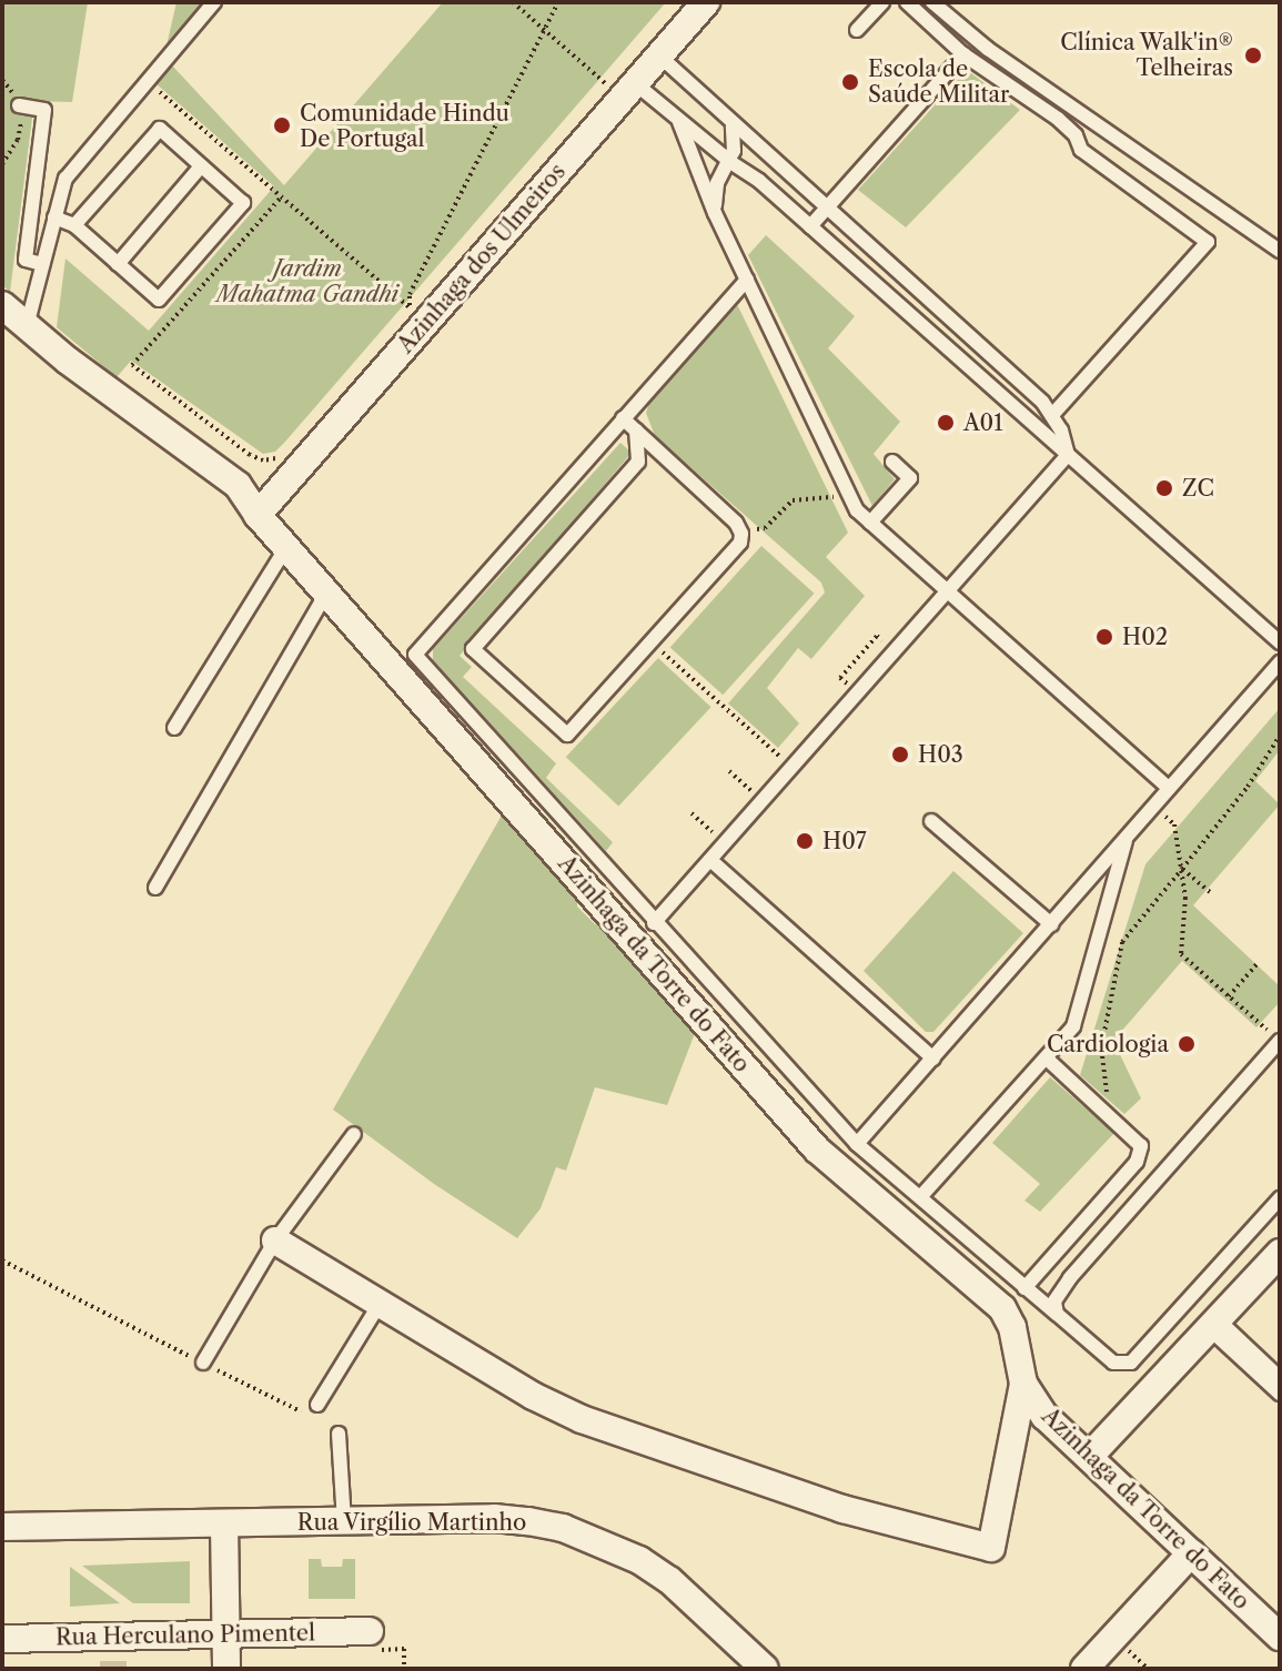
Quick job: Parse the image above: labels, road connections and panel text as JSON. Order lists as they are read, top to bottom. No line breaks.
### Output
{"streets":{"street":["Azinhaga dos Ulmeiros","Azinhaga da Torre do Fato","Rua Virgílio Martinho","Rua Herculano Pimentel"]},"crossings":[["Azinhaga dos Ulmeiros","Azinhaga da Torre do Fato"]],"parks":["Jardim Mahatma Gandhi"],"places":["Clínica Walk'in® Telheiras","Escola de Saúde Militar","Comunidade Hindu De Portugal","A01","ZC","H02","H03","H07","Cardiologia"]}
